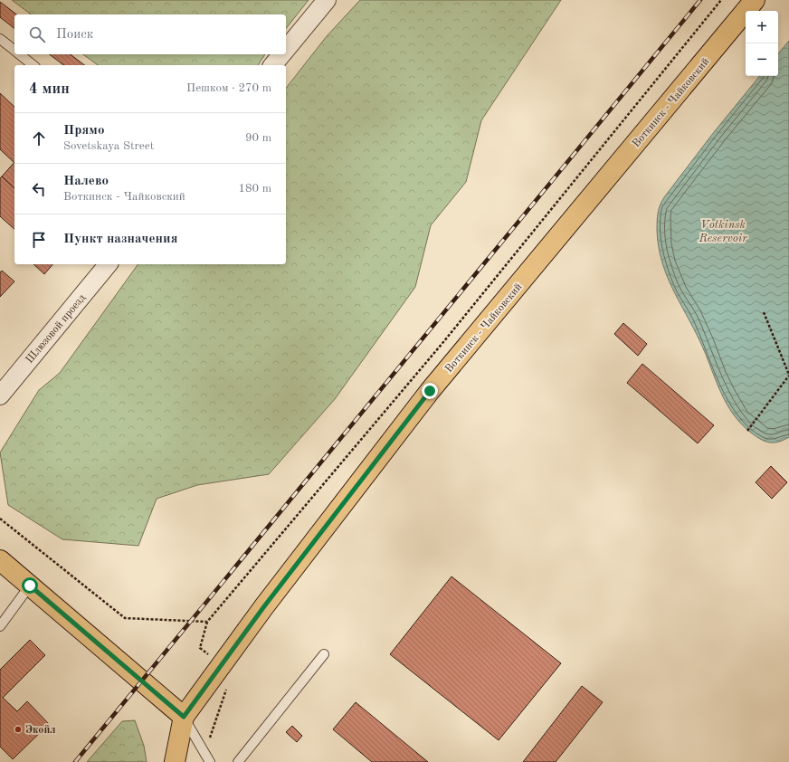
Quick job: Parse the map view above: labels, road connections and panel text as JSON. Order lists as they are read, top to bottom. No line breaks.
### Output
{"streets":{"main road":["Воткинск - Чайковский"],"street":["Шлюзовой проезд"]},"water":["Votkinsk Reservoir"],"places":["Экойл"],"page":{"map_buttons":["+","−"],"search":"Поиск","heading":["4 мин","Пешком · 270 m"],"list":[["Прямо","Sovetskaya Street","90 m"],["Налево","Воткинск - Чайковский","180 m"],"Пункт назначения"]}}
